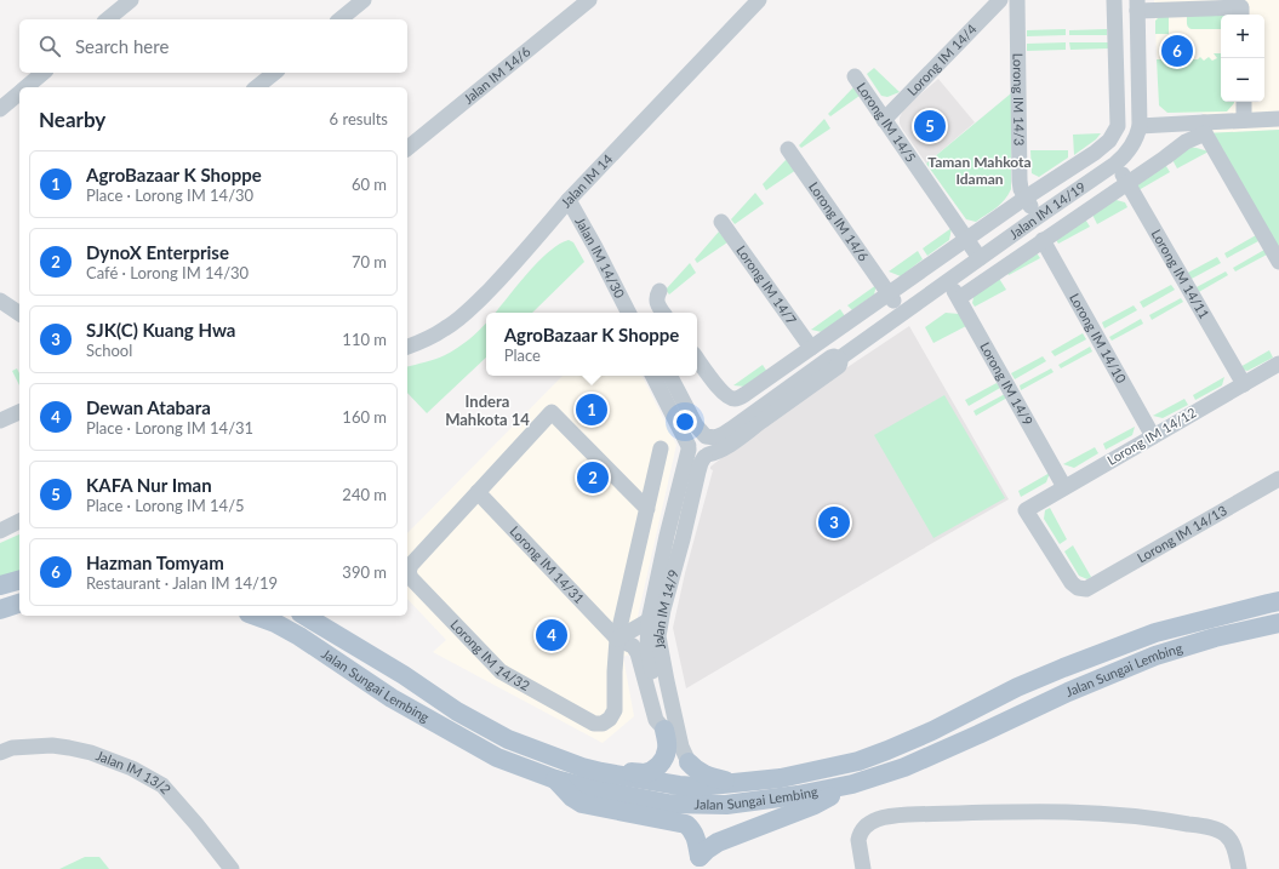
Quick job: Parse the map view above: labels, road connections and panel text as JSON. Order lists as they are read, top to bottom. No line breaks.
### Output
{"streets":{"main road":["Jalan Sungai Lembing"],"street":["Lorong IM 14/4","Jalan IM 14/6","Lorong IM 14/3","Lorong IM 14/5","Jalan IM 14","Jalan IM 14/19","Lorong IM 14/6","Jalan IM 14/30","Lorong IM 14/11","Lorong IM 14/7","Lorong IM 14/10","Lorong IM 14/9","Lorong IM 14/12","Lorong IM 14/13","Lorong IM 14/31","Jalan IM 14/9","Lorong IM 14/32","Jalan IM 13/2"]},"crossings":[["Lorong IM 14/4","Lorong IM 14/5"],["Lorong IM 14/3","Jalan IM 14/19"],["Lorong IM 14/5","Jalan IM 14/19"],["Jalan IM 14","Jalan IM 14/30"],["Jalan IM 14/19","Lorong IM 14/6"],["Jalan IM 14/19","Lorong IM 14/11"],["Jalan IM 14/19","Lorong IM 14/9"],["Lorong IM 14/11","Lorong IM 14/12"],["Lorong IM 14/10","Lorong IM 14/12"],["Lorong IM 14/9","Lorong IM 14/12"],["Lorong IM 14/12","Lorong IM 14/13"],["Lorong IM 14/31","Jalan IM 14/9"],["Lorong IM 14/31","Lorong IM 14/32"]],"districts":["Taman Mahkota Idaman","Indera Mahkota 14"],"page":{"map_buttons":["+","−"],"search":"Search here","pins":["6","5","1","2","3","4"],"heading":["Nearby","6 results"],"list":[{"mark":"1","name":"AgroBazaar K Shoppe","note":"Place · Lorong IM 14/30","value":"60 m"},{"mark":"2","name":"DynoX Enterprise","note":"Café · Lorong IM 14/30","value":"70 m"},{"mark":"3","name":"SJK(C) Kuang Hwa","note":"School","value":"110 m"},{"mark":"4","name":"Dewan Atabara","note":"Place · Lorong IM 14/31","value":"160 m"},{"mark":"5","name":"KAFA Nur Iman","note":"Place · Lorong IM 14/5","value":"240 m"},{"mark":"6","name":"Hazman Tomyam","note":"Restaurant · Jalan IM 14/19","value":"390 m"}],"popup":["AgroBazaar K Shoppe","Place"]}}
